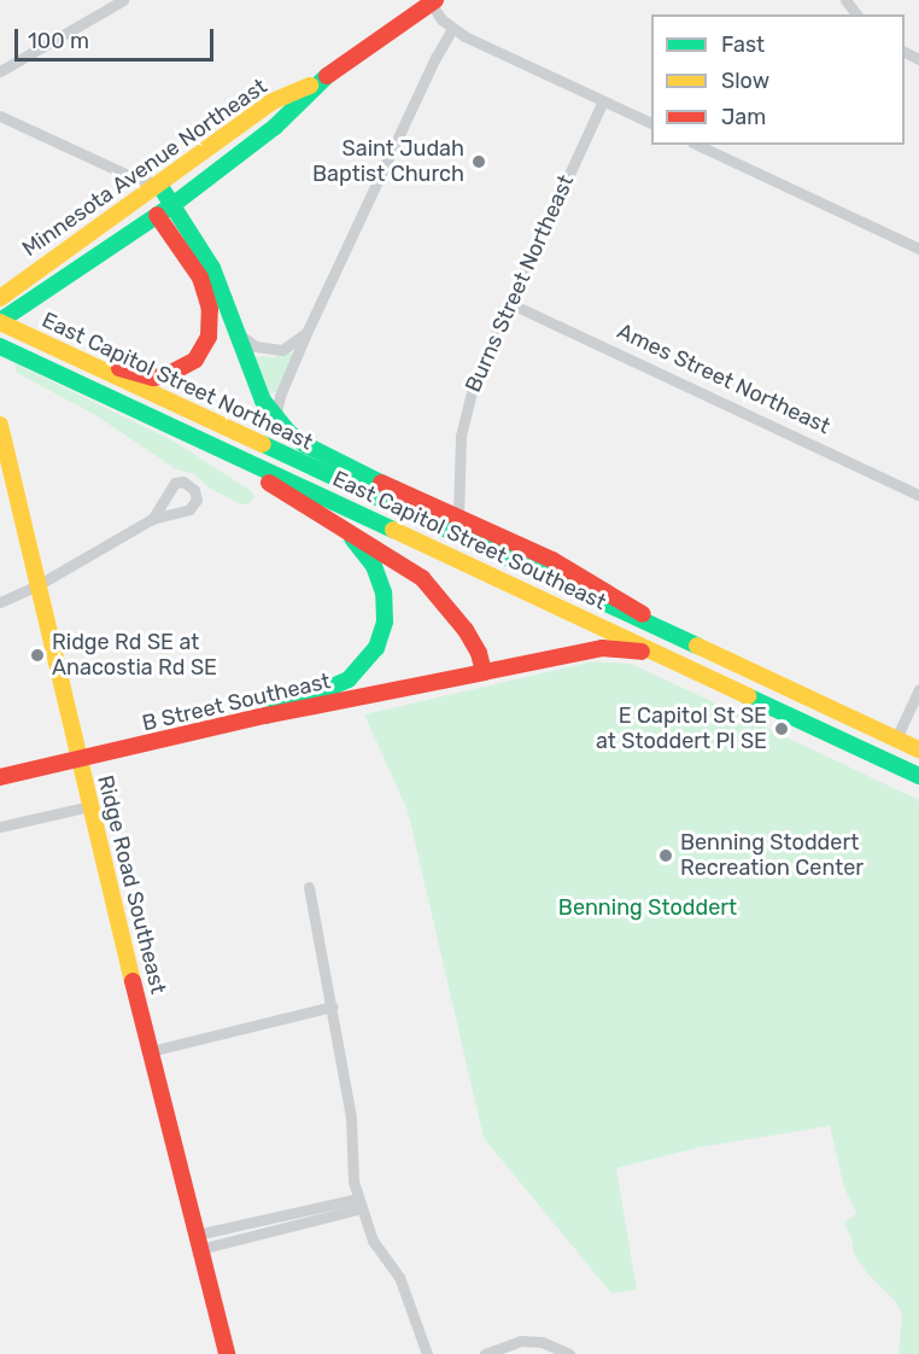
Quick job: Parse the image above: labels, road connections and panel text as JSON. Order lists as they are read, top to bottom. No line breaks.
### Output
{"streets":{"main road":["Minnesota Avenue Northeast","East Capitol Street Northeast","East Capitol Street Southeast","B Street Southeast","Ridge Road Southeast"],"street":["Burns Street Northeast","Ames Street Northeast"]},"crossings":[["Minnesota Avenue Northeast","East Capitol Street Northeast"],["Burns Street Northeast","Ames Street Northeast"],["Burns Street Northeast","East Capitol Street Northeast"],["East Capitol Street Southeast","B Street Southeast"],["B Street Southeast","Ridge Road Southeast"]],"parks":["Benning Stoddert"],"places":["Saint Judah Baptist Church","Ridge Rd SE at Anacostia Rd SE","E Capitol St SE at Stoddert Pl SE","Benning Stoddert Recreation Center"],"legend":["Fast","Slow","Jam"],"scale_bar":"100 m"}
